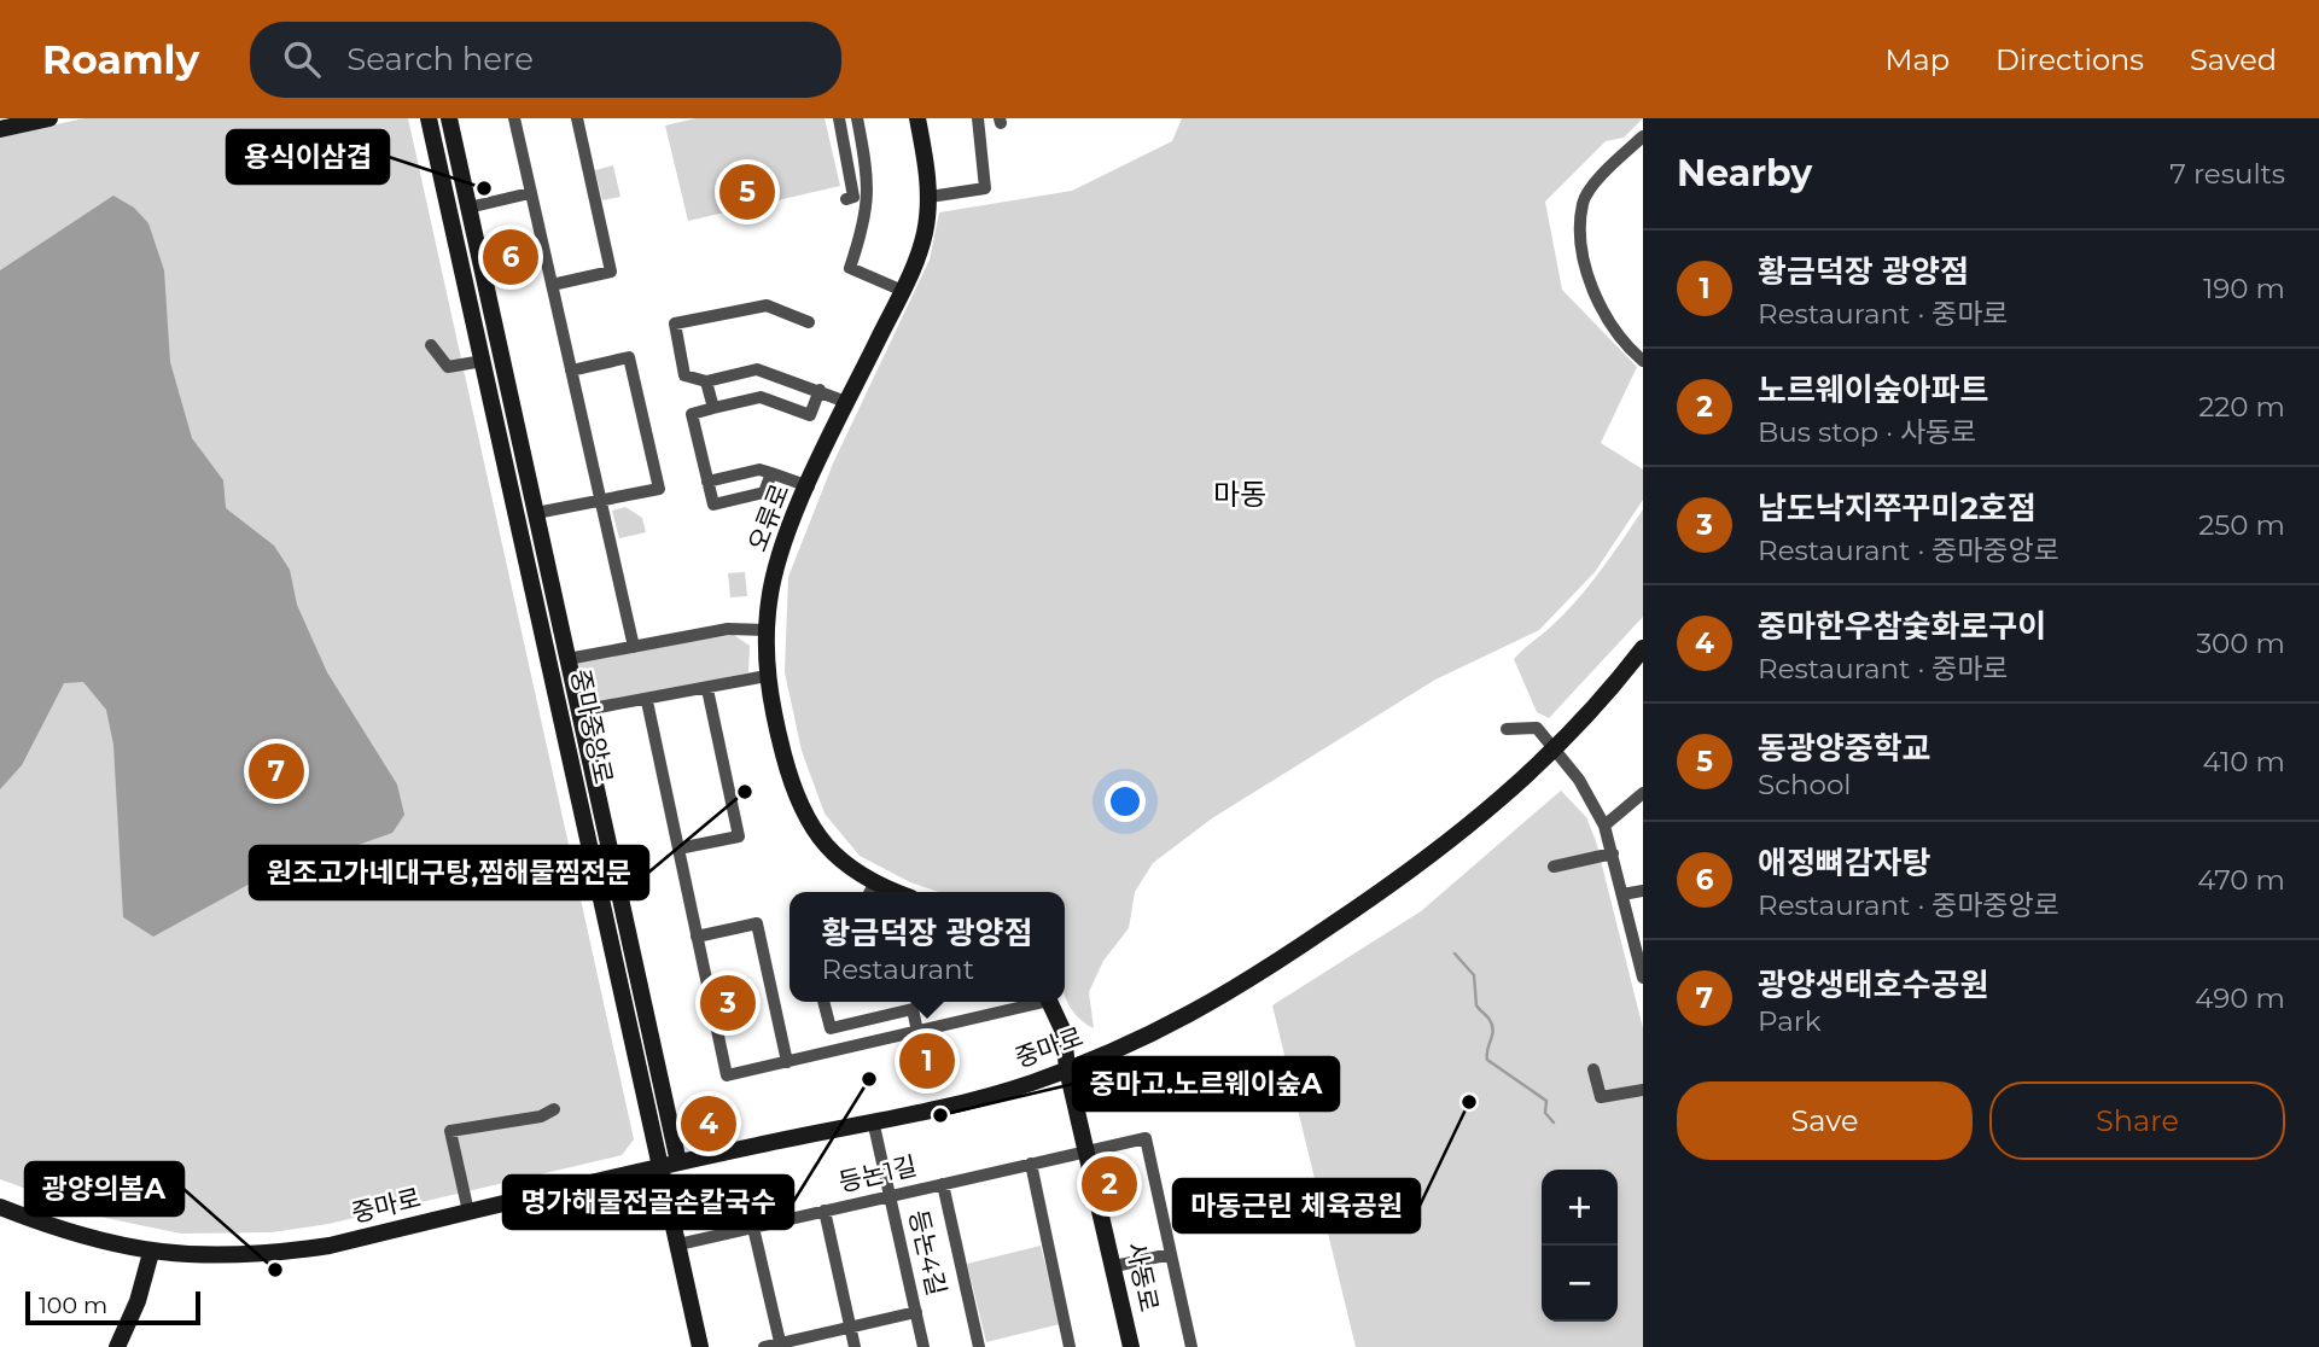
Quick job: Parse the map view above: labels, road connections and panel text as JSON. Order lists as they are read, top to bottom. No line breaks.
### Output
{"streets":{"main road":["오류로","중마중앙로","중마로","사동로"],"street":["등논1길","등논4길"]},"crossings":[["중마중앙로","중마로"],["중마중앙로","등논1길"],["중마로","등논4길"],["중마로","사동로"],["등논1길","등논4길"],["등논1길","사동로"]],"districts":["마동"],"places":["용식이삼겹","원조고가네대구탕,찜해물찜전문","명가해물전골손칼국수","마동근린 체육공원","중마고.노르웨이숲A","광양의봄A"],"scale_bar":"100 m","page":{"header":"Roamly","search":"Search here","nav":["Map","Directions","Saved"],"heading":["Nearby","7 results"],"pins":["5","6","7","3","1","4","2"],"list":[{"mark":"1","name":"황금덕장 광양점","note":"Restaurant · 중마로","value":"190 m"},{"mark":"2","name":"노르웨이숲아파트","note":"Bus stop · 사동로","value":"220 m"},{"mark":"3","name":"남도낙지쭈꾸미2호점","note":"Restaurant · 중마중앙로","value":"250 m"},{"mark":"4","name":"중마한우참숯화로구이","note":"Restaurant · 중마로","value":"300 m"},{"mark":"5","name":"동광양중학교","note":"School","value":"410 m"},{"mark":"6","name":"애정뼈감자탕","note":"Restaurant · 중마중앙로","value":"470 m"},{"mark":"7","name":"광양생태호수공원","note":"Park","value":"490 m"}],"popup":["황금덕장 광양점","Restaurant"],"buttons":["Save","Share"],"map_buttons":["+","−"],"scale":"100 m"}}
